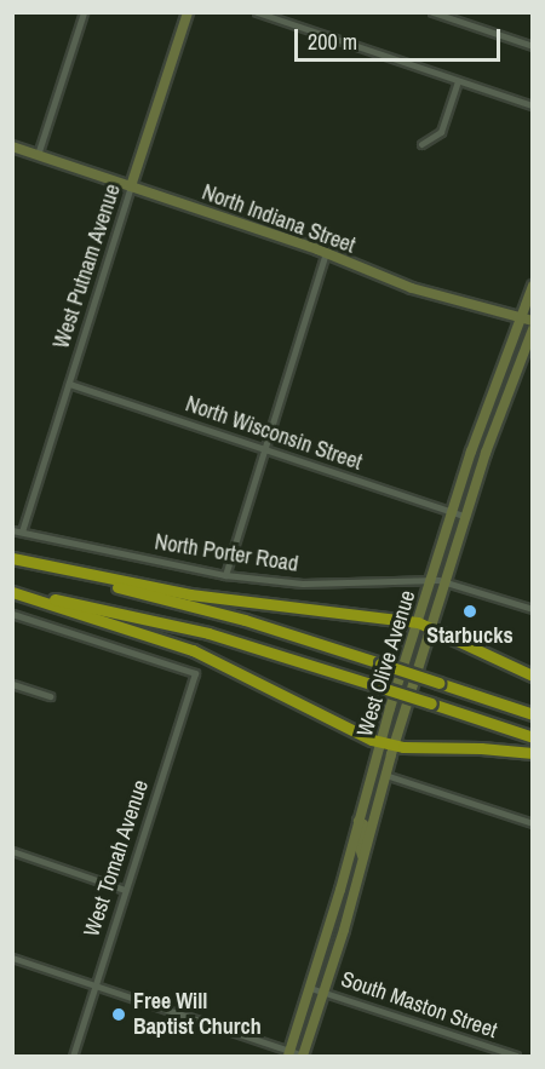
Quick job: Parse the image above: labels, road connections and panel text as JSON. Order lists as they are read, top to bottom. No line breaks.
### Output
{"streets":{"main road":["North Indiana Street","West Putnam Avenue","West Olive Avenue"],"street":["North Wisconsin Street","North Porter Road","West Tomah Avenue","South Maston Street"]},"crossings":[["North Indiana Street","West Putnam Avenue"],["North Indiana Street","West Olive Avenue"],["West Putnam Avenue","North Wisconsin Street"],["West Putnam Avenue","North Porter Road"],["North Wisconsin Street","West Olive Avenue"],["North Porter Road","West Olive Avenue"],["West Olive Avenue","South Maston Street"]],"places":["Starbucks","Free Will Baptist Church"],"scale_bar":"200 m"}
